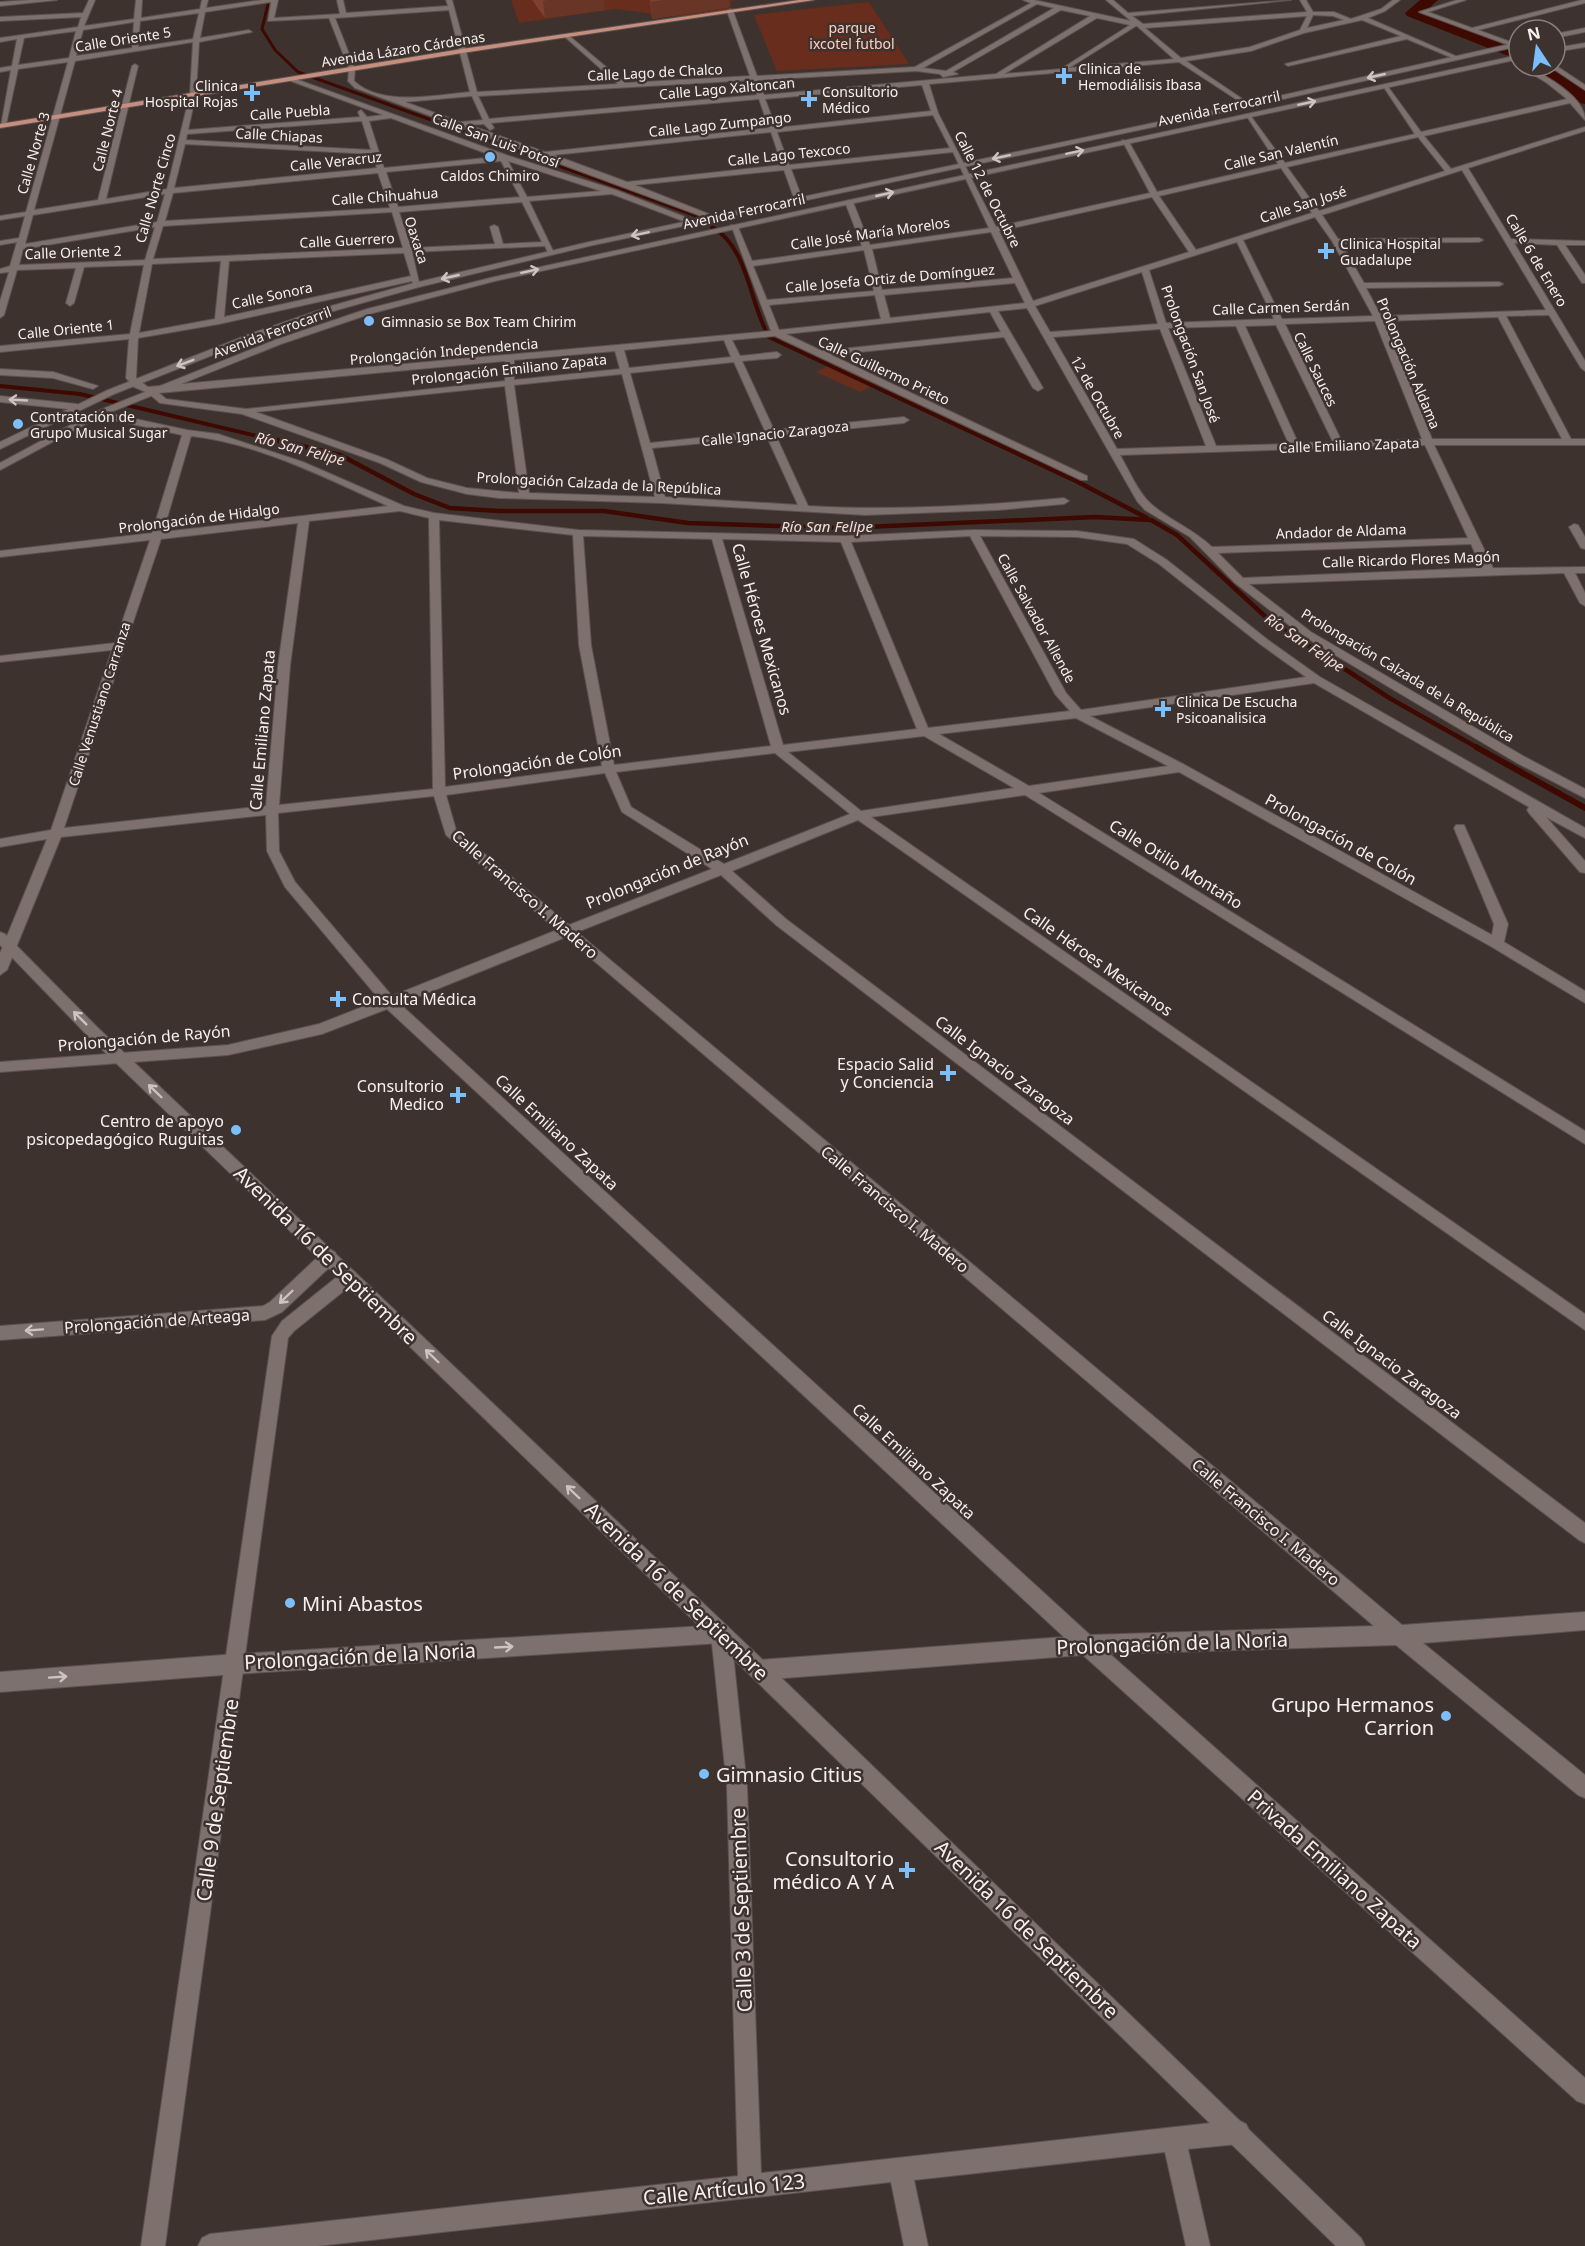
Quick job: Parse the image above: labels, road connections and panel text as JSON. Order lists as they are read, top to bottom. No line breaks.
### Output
{"streets":{"main road":["Avenida Lázaro Cárdenas"],"street":["Calle Oriente 5","Calle Lago de Chalco","Calle Lago Xaltoncan","Avenida Ferrocarril","Calle Puebla","Calle Lago Zumpango","Calle Norte 4","Calle Chiapas","Calle San Luis Potosí","Calle San Valentín","Calle Norte 3","Calle Lago Texcoco","Calle Veracruz","Calle Norte Cinco","Calle 12 de Octubre","Calle Chihuahua","Calle San José","Calle José María Morelos","Calle Guerrero","Oaxaca","Calle Oriente 2","Calle 6 de Enero","Calle Josefa Ortiz de Domínguez","Calle Sonora","Calle Carmen Serdán","Calle Oriente 1","Prolongación Independencia","Prolongación San José","Prolongación Aldama","Prolongación Emiliano Zapata","Calle Sauces","Calle Guillermo Prieto","12 de Octubre","Calle Ignacio Zaragoza","Calle Emiliano Zapata","Prolongación Calzada de la República","Prolongación de Hidalgo","Andador de Aldama","Calle Ricardo Flores Magón","Calle Salvador Allende","Calle Héroes Mexicanos","Calle Venustiano Carranza","Prolongación de Colón","Calle Otilio Montaño","Prolongación de Rayón","Calle Francisco I. Madero","Avenida 16 de Septiembre","Prolongación de Arteaga","Prolongación de la Noria","Calle 9 de Septiembre","Privada Emiliano Zapata","Calle 3 de Septiembre","Calle Artículo 123"]},"crossings":[["Calle Oriente 5","Calle Norte 3"],["Calle Oriente 5","Calle Norte Cinco"],["Avenida Lázaro Cárdenas","Calle Norte 4"],["Avenida Lázaro Cárdenas","Calle San Luis Potosí"],["Avenida Lázaro Cárdenas","Calle Norte 3"],["Avenida Lázaro Cárdenas","Calle Norte Cinco"],["Calle Lago de Chalco","Calle San Luis Potosí"],["Calle Lago Xaltoncan","Calle San Luis Potosí"],["Calle Lago Xaltoncan","Calle 12 de Octubre"],["Avenida Ferrocarril","Calle San Luis Potosí"],["Avenida Ferrocarril","Calle Norte Cinco"],["Avenida Ferrocarril","Calle 12 de Octubre"],["Avenida Ferrocarril","Oaxaca"],["Avenida Ferrocarril","Calle Sonora"],["Avenida Ferrocarril","Prolongación Independencia"],["Avenida Ferrocarril","Prolongación Aldama"],["Avenida Ferrocarril","Prolongación Calzada de la República"],["Calle Puebla","Calle San Luis Potosí"],["Calle Puebla","Calle Norte Cinco"],["Calle Puebla","Oaxaca"],["Calle Lago Zumpango","Calle San Luis Potosí"],["Calle Lago Zumpango","Calle 12 de Octubre"],["Calle Norte 4","Calle Veracruz"],["Calle Chiapas","Calle Norte Cinco"],["Calle Chiapas","Oaxaca"],["Calle San Luis Potosí","Calle Lago Texcoco"],["Calle San Luis Potosí","Calle Veracruz"],["Calle San Luis Potosí","Calle Chihuahua"],["Calle San Luis Potosí","Oaxaca"],["Calle San Valentín","Calle 12 de Octubre"],["Calle San Valentín","Calle José María Morelos"],["Calle San Valentín","Prolongación Aldama"],["Calle Norte 3","Calle Veracruz"],["Calle Norte 3","Calle Chihuahua"],["Calle Norte 3","Calle Oriente 2"],["Calle Lago Texcoco","Calle 12 de Octubre"],["Calle Veracruz","Calle Norte Cinco"],["Calle Veracruz","Oaxaca"],["Calle Norte Cinco","Calle Chihuahua"],["Calle Norte Cinco","Calle Guerrero"],["Calle Norte Cinco","Calle Oriente 2"],["Calle Norte Cinco","Calle Sonora"],["Calle Norte Cinco","Calle Oriente 1"],["Calle 12 de Octubre","Calle San José"],["Calle 12 de Octubre","Calle José María Morelos"],["Calle 12 de Octubre","Calle Josefa Ortiz de Domínguez"],["Calle 12 de Octubre","12 de Octubre"],["Calle Chihuahua","Oaxaca"],["Calle San José","Calle 6 de Enero"],["Calle San José","Prolongación San José"],["Calle San José","Prolongación Aldama"],["Calle San José","Calle Sauces"],["Calle San José","12 de Octubre"],["Calle Guerrero","Oaxaca"],["Calle Guerrero","Calle Oriente 2"],["Oaxaca","Calle Sonora"],["Calle 6 de Enero","Calle Carmen Serdán"],["Calle Sonora","Calle Oriente 1"],["Calle Carmen Serdán","Prolongación San José"],["Calle Carmen Serdán","Prolongación Aldama"],["Calle Carmen Serdán","Calle Sauces"],["Calle Carmen Serdán","12 de Octubre"],["Prolongación Independencia","Calle Guillermo Prieto"],["Prolongación Independencia","Prolongación Calzada de la República"],["Prolongación San José","Calle Emiliano Zapata"],["Prolongación Aldama","Calle Emiliano Zapata"],["Prolongación Aldama","Andador de Aldama"],["Prolongación Aldama","Calle Ricardo Flores Magón"],["Prolongación Emiliano Zapata","Prolongación Calzada de la República"],["Calle Sauces","Calle Emiliano Zapata"],["12 de Octubre","Calle Emiliano Zapata"],["12 de Octubre","Prolongación Calzada de la República"],["Calle Ignacio Zaragoza","Prolongación de Colón"],["Calle Ignacio Zaragoza","Prolongación de Rayón"],["Calle Emiliano Zapata","Prolongación de Hidalgo"],["Calle Emiliano Zapata","Prolongación de Colón"],["Calle Emiliano Zapata","Prolongación de Rayón"],["Calle Emiliano Zapata","Prolongación de la Noria"],["Calle Emiliano Zapata","Privada Emiliano Zapata"],["Prolongación Calzada de la República","Andador de Aldama"],["Prolongación Calzada de la República","Calle Ricardo Flores Magón"],["Prolongación de Hidalgo","Calle Venustiano Carranza"],["Calle Salvador Allende","Prolongación de Colón"],["Calle Héroes Mexicanos","Prolongación de Colón"],["Calle Héroes Mexicanos","Prolongación de Rayón"],["Calle Venustiano Carranza","Prolongación de Colón"],["Calle Venustiano Carranza","Avenida 16 de Septiembre"],["Prolongación de Colón","Calle Otilio Montaño"],["Prolongación de Colón","Prolongación de Rayón"],["Prolongación de Colón","Calle Francisco I. Madero"],["Calle Otilio Montaño","Prolongación de Rayón"],["Prolongación de Rayón","Calle Francisco I. Madero"],["Prolongación de Rayón","Avenida 16 de Septiembre"],["Calle Francisco I. Madero","Prolongación de la Noria"],["Avenida 16 de Septiembre","Prolongación de Arteaga"],["Avenida 16 de Septiembre","Prolongación de la Noria"],["Avenida 16 de Septiembre","Calle 9 de Septiembre"],["Avenida 16 de Septiembre","Calle 3 de Septiembre"],["Avenida 16 de Septiembre","Calle Artículo 123"],["Prolongación de la Noria","Calle 9 de Septiembre"],["Prolongación de la Noria","Privada Emiliano Zapata"],["Prolongación de la Noria","Calle 3 de Septiembre"],["Calle 3 de Septiembre","Calle Artículo 123"]],"one_way":["Avenida 16 de Septiembre","Prolongación de Arteaga","Prolongación de la Noria"],"water":["Río San Felipe"],"parks":["parque ixcotel futbol"],"places":{"health":["Clinica de Hemodiálisis Ibasa","Clinica Hospital Rojas","Consultorio Médico","Clinica Hospital Guadalupe","Clinica De Escucha Psicoanalisica","Consulta Médica","Espacio Salid y Conciencia","Consultorio Medico","Consultorio médico A Y A"],"other":["Caldos Chimiro","Gimnasio se Box Team Chirim","Contratación de Grupo Musical Sugar","Centro de apoyo psicopedagógico Ruguitas","Mini Abastos","Grupo Hermanos Carrion","Gimnasio Citius"]},"north":"top"}
